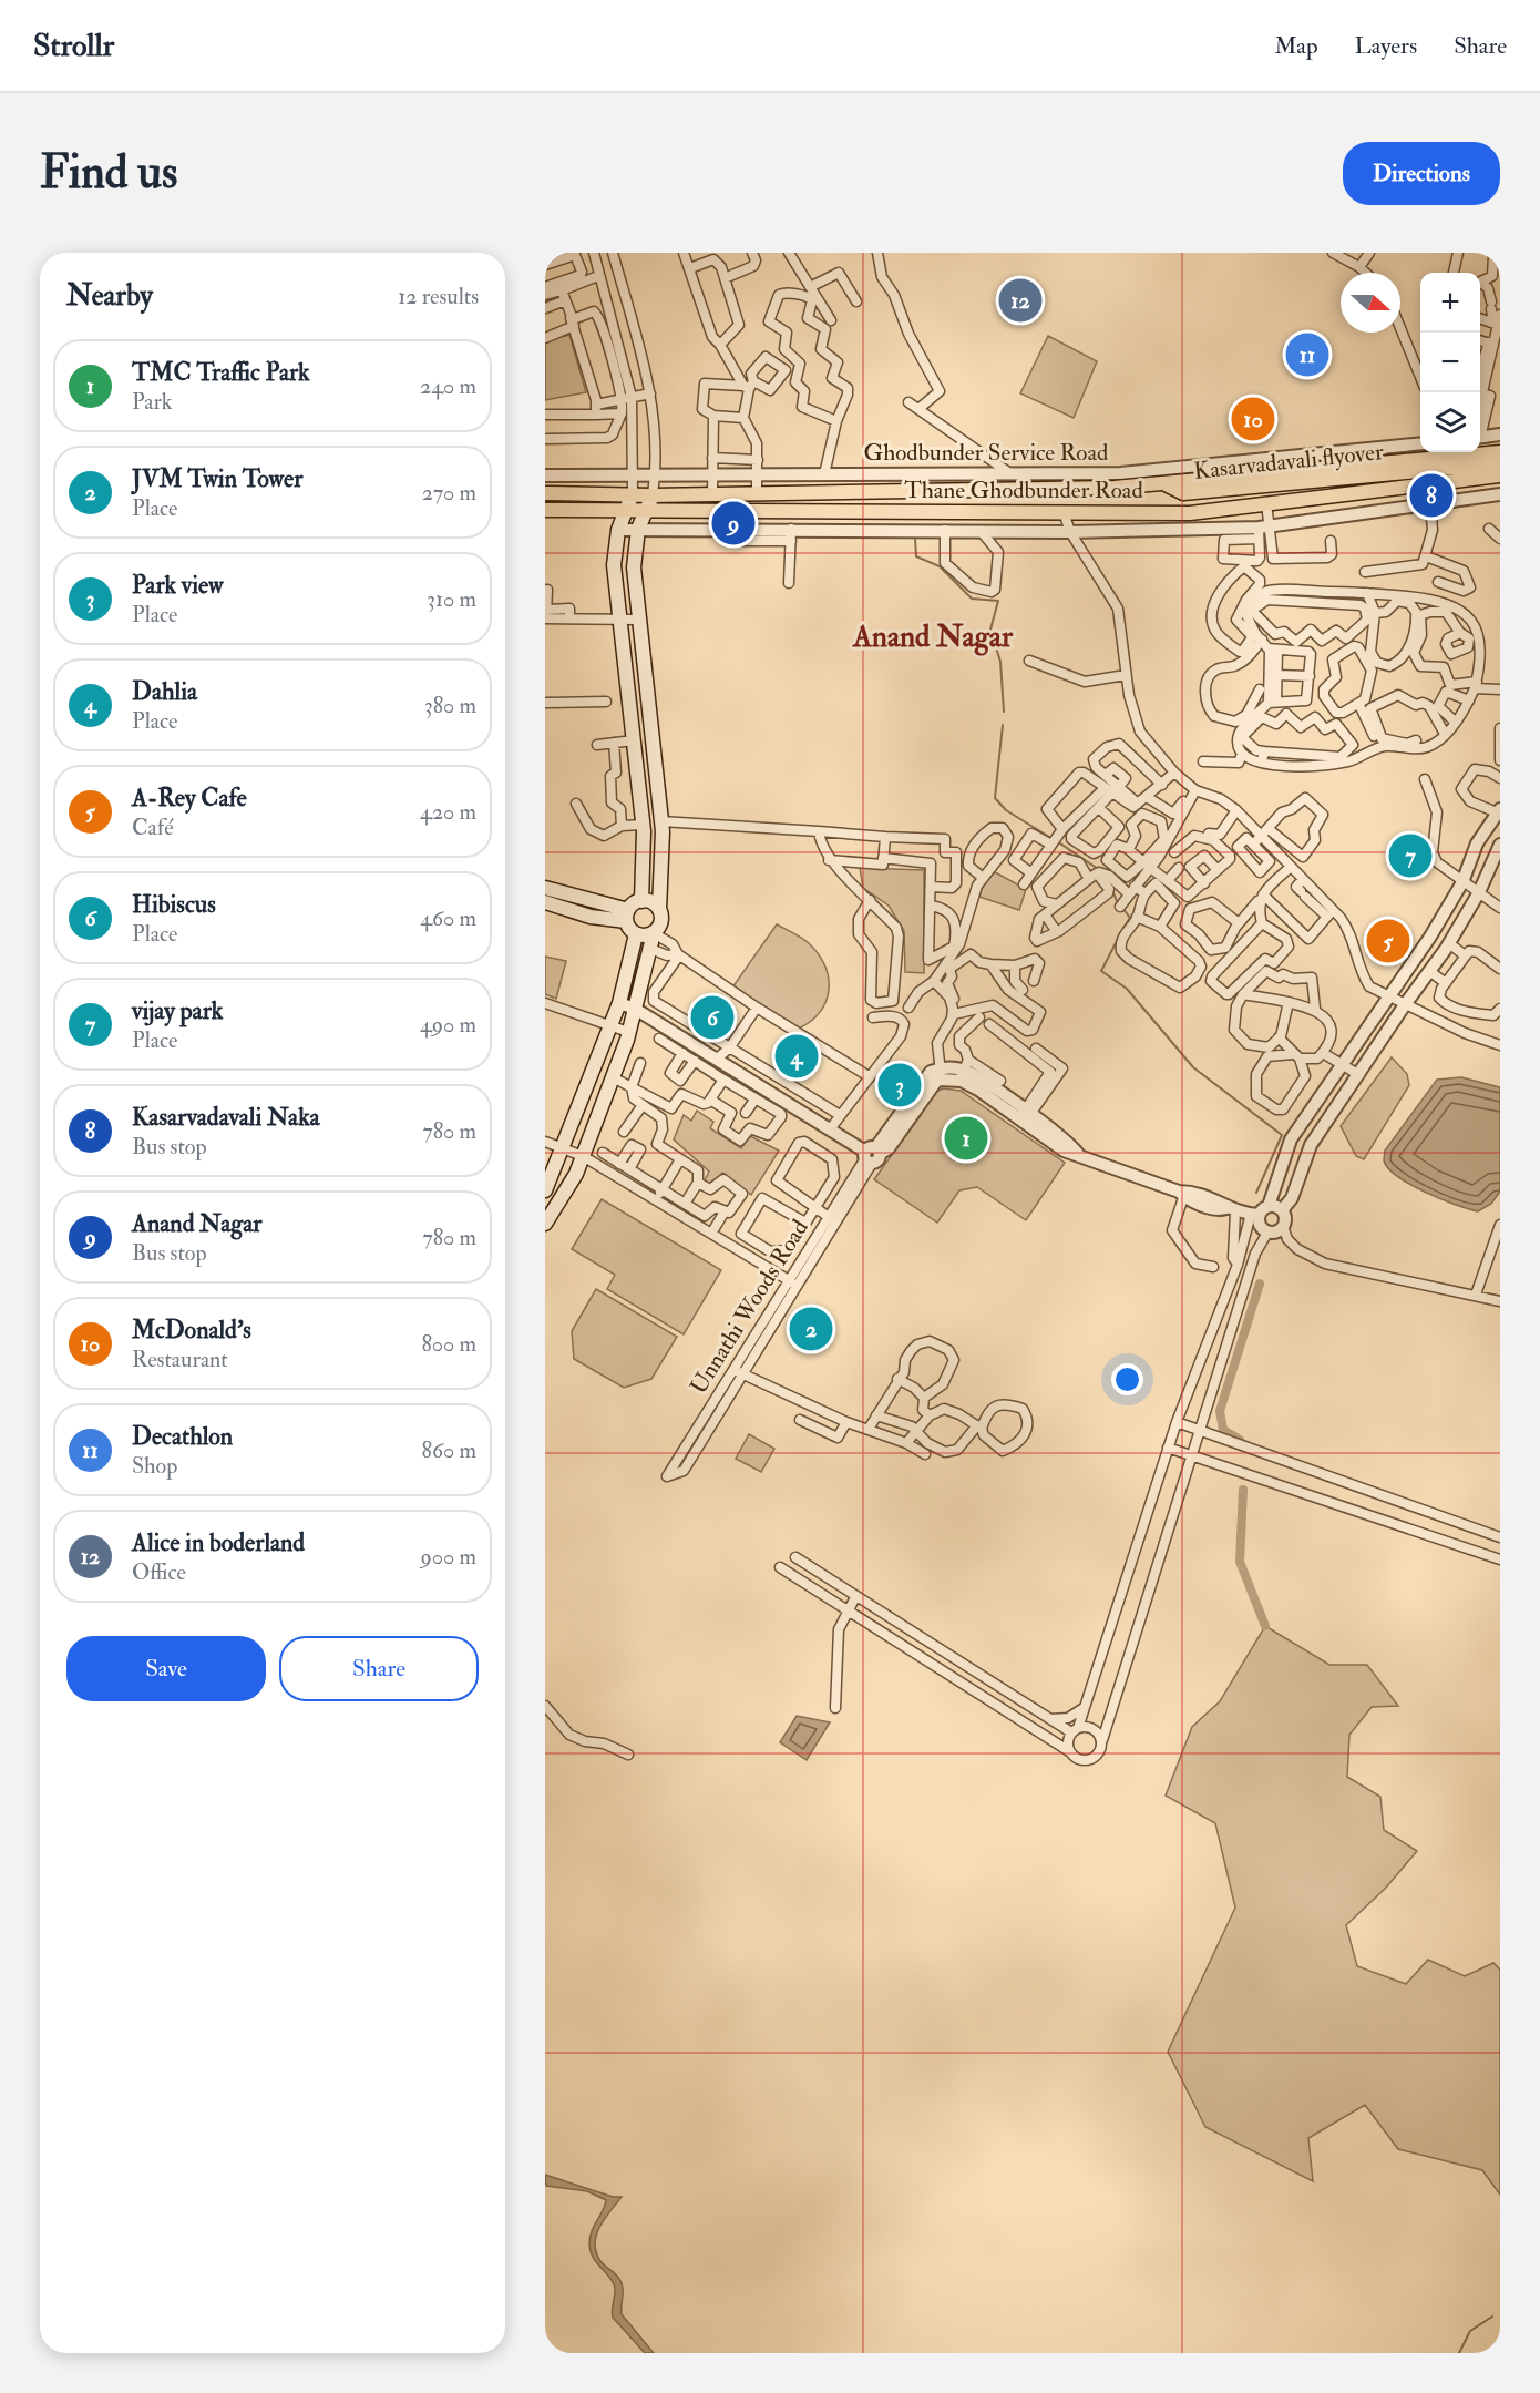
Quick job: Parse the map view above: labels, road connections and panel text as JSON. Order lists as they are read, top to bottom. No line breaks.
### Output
{"streets":{"main road":["Kasarvadavali flyover","Thane Ghodbunder Road"],"street":["Ghodbunder Service Road","Unnathi Woods Road"]},"crossings":[["Kasarvadavali flyover","Thane Ghodbunder Road"]],"districts":["Anand Nagar"],"north":"right","page":{"header":"Strollr","nav":["Map","Layers","Share"],"buttons":["Directions",["Save","Share"]],"title":"Find us","heading":["Nearby","12 results"],"map_buttons":["+","−"],"pins":["12","11","10","8","9","7","5","6","4","3","1","2"],"list":[{"mark":"1","name":"TMC Traffic Park","note":"Park","value":"240 m"},{"mark":"2","name":"JVM Twin Tower","note":"Place","value":"270 m"},{"mark":"3","name":"Park view","note":"Place","value":"310 m"},{"mark":"4","name":"Dahlia","note":"Place","value":"380 m"},{"mark":"5","name":"A-Rey Cafe","note":"Café","value":"420 m"},{"mark":"6","name":"Hibiscus","note":"Place","value":"460 m"},{"mark":"7","name":"vijay park","note":"Place","value":"490 m"},{"mark":"8","name":"Kasarvadavali Naka","note":"Bus stop","value":"780 m"},{"mark":"9","name":"Anand Nagar","note":"Bus stop","value":"780 m"},{"mark":"10","name":"McDonald's","note":"Restaurant","value":"800 m"},{"mark":"11","name":"Decathlon","note":"Shop","value":"860 m"},{"mark":"12","name":"Alice in boderland","note":"Office","value":"900 m"}]}}
